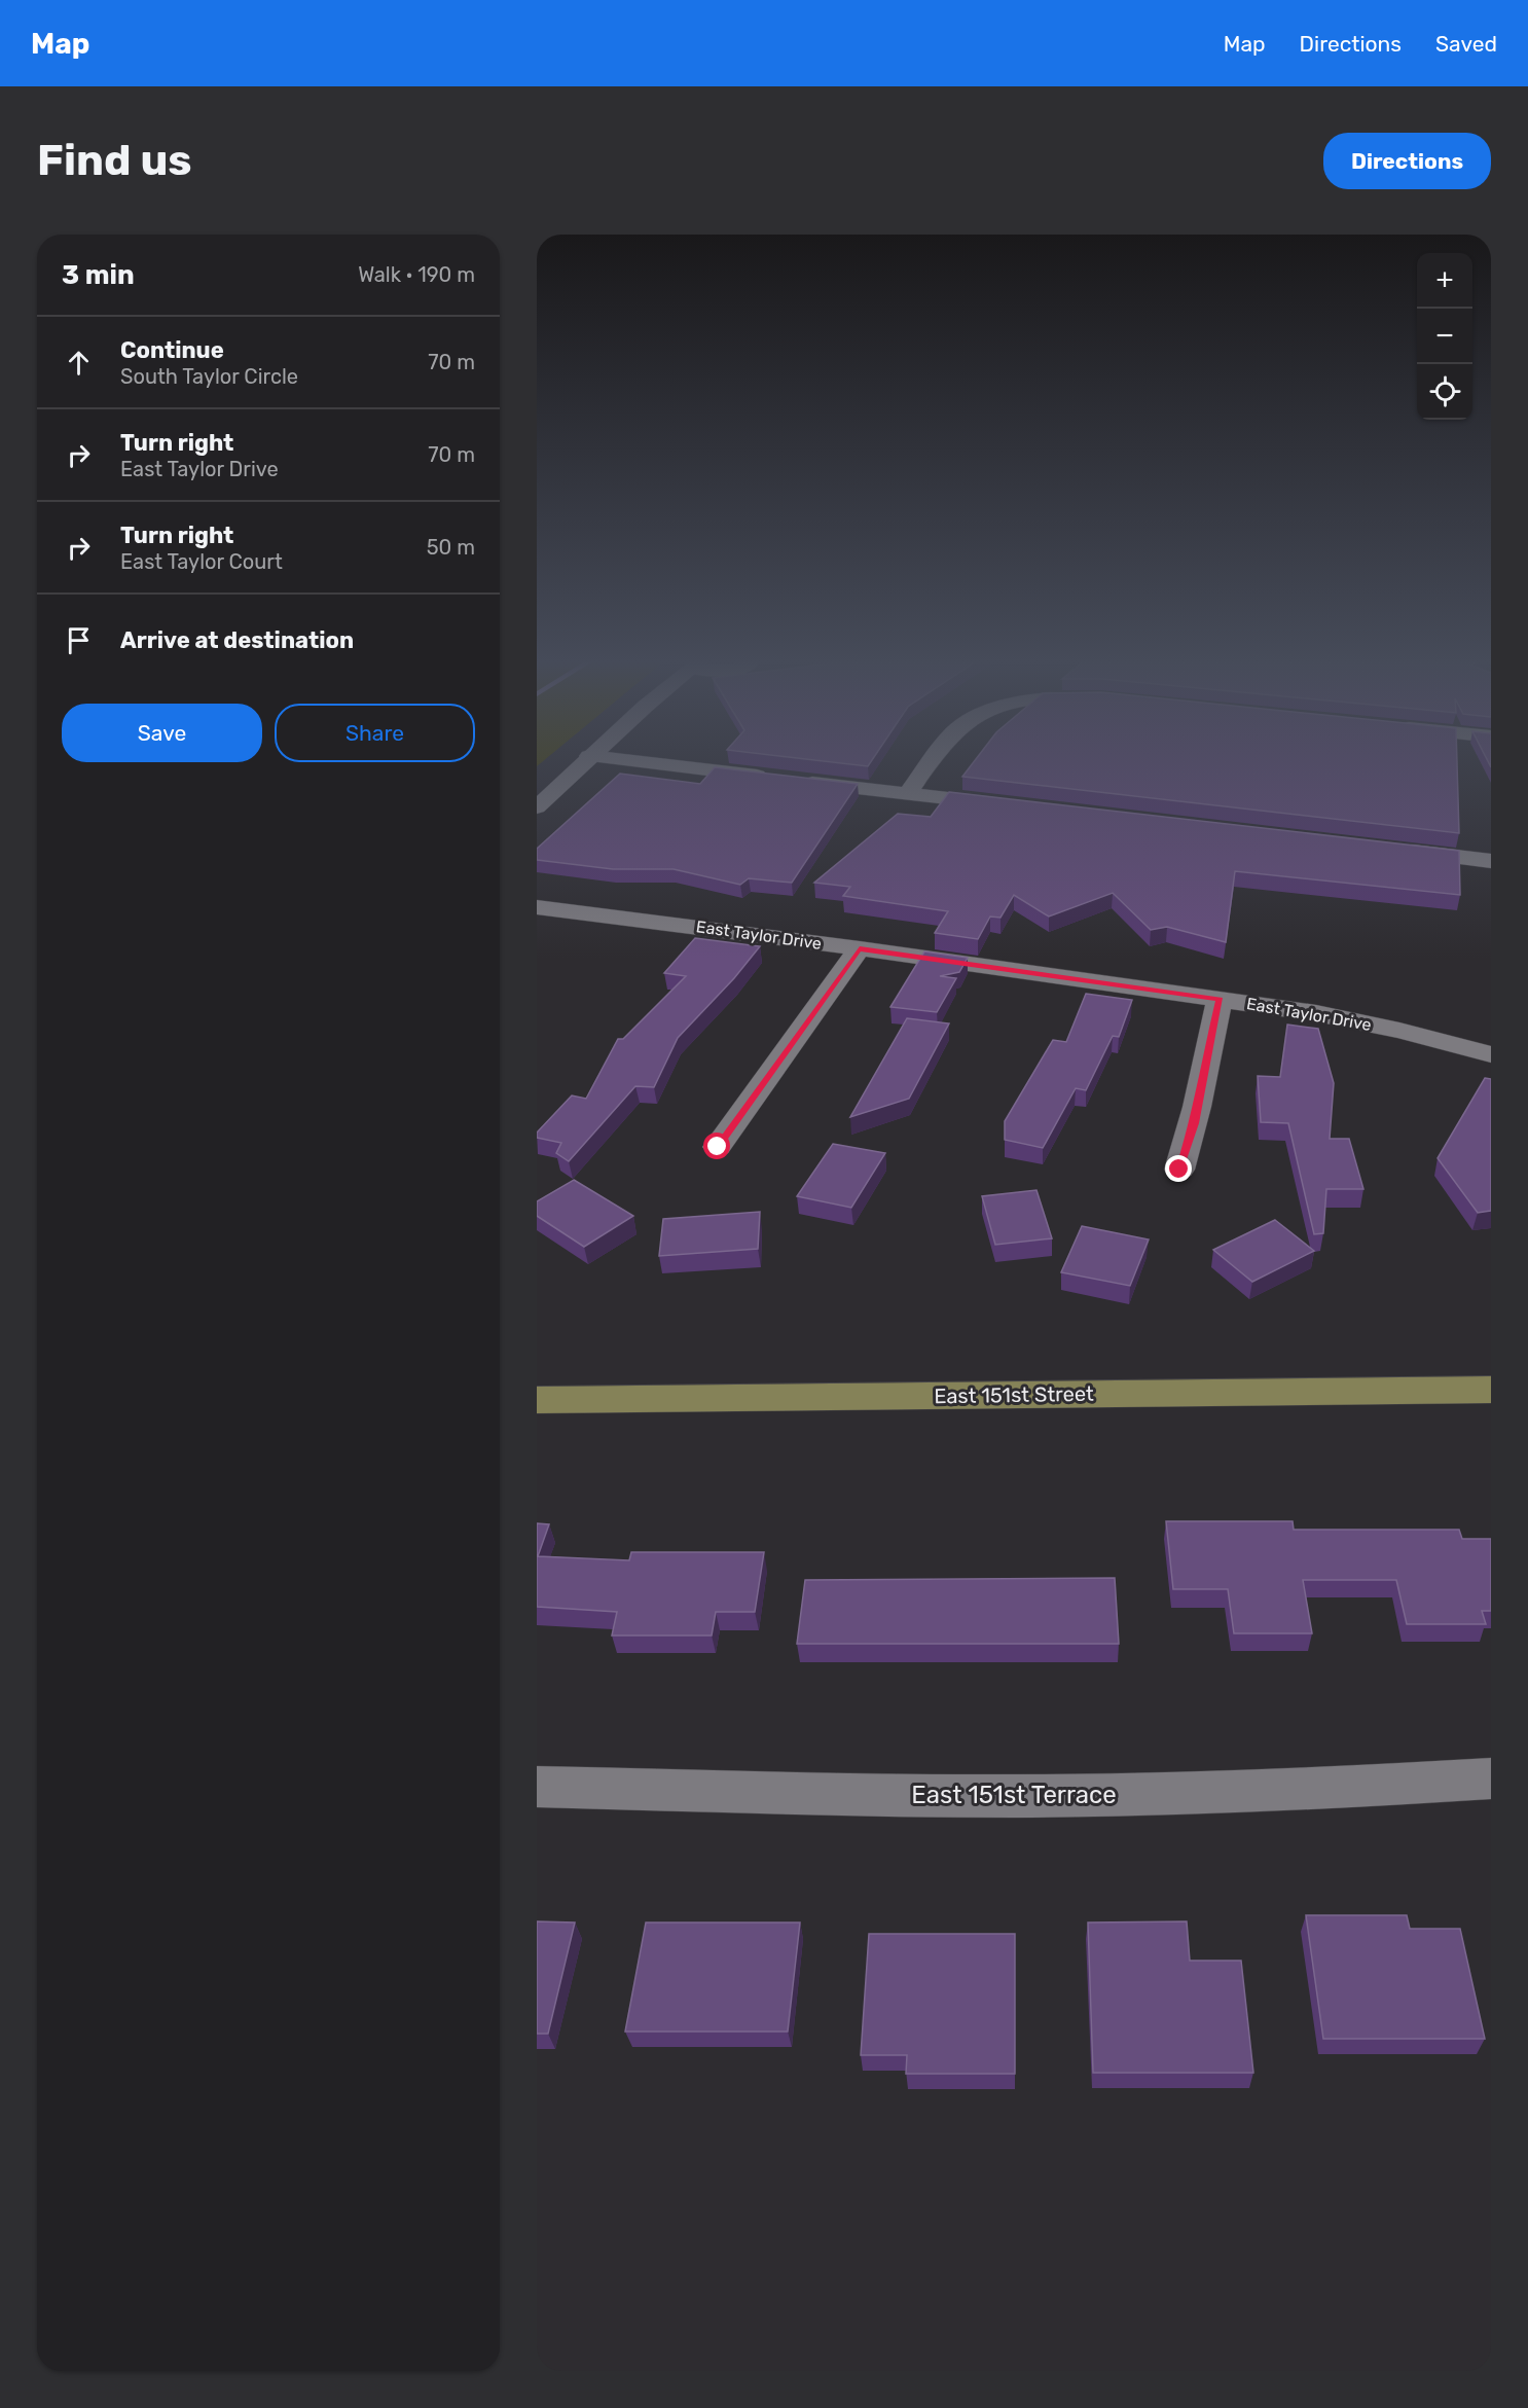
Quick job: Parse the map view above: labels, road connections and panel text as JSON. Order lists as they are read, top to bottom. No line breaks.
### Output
{"streets":{"main road":["East 151st Street"],"street":["East Taylor Drive","East 151st Terrace"]},"page":{"header":"Map","nav":["Map","Directions","Saved"],"buttons":["Directions",["Save","Share"]],"title":"Find us","heading":["3 min","Walk · 190 m"],"map_buttons":["+","−"],"list":[["Continue","South Taylor Circle","70 m"],["Turn right","East Taylor Drive","70 m"],["Turn right","East Taylor Court","50 m"],"Arrive at destination"]}}
